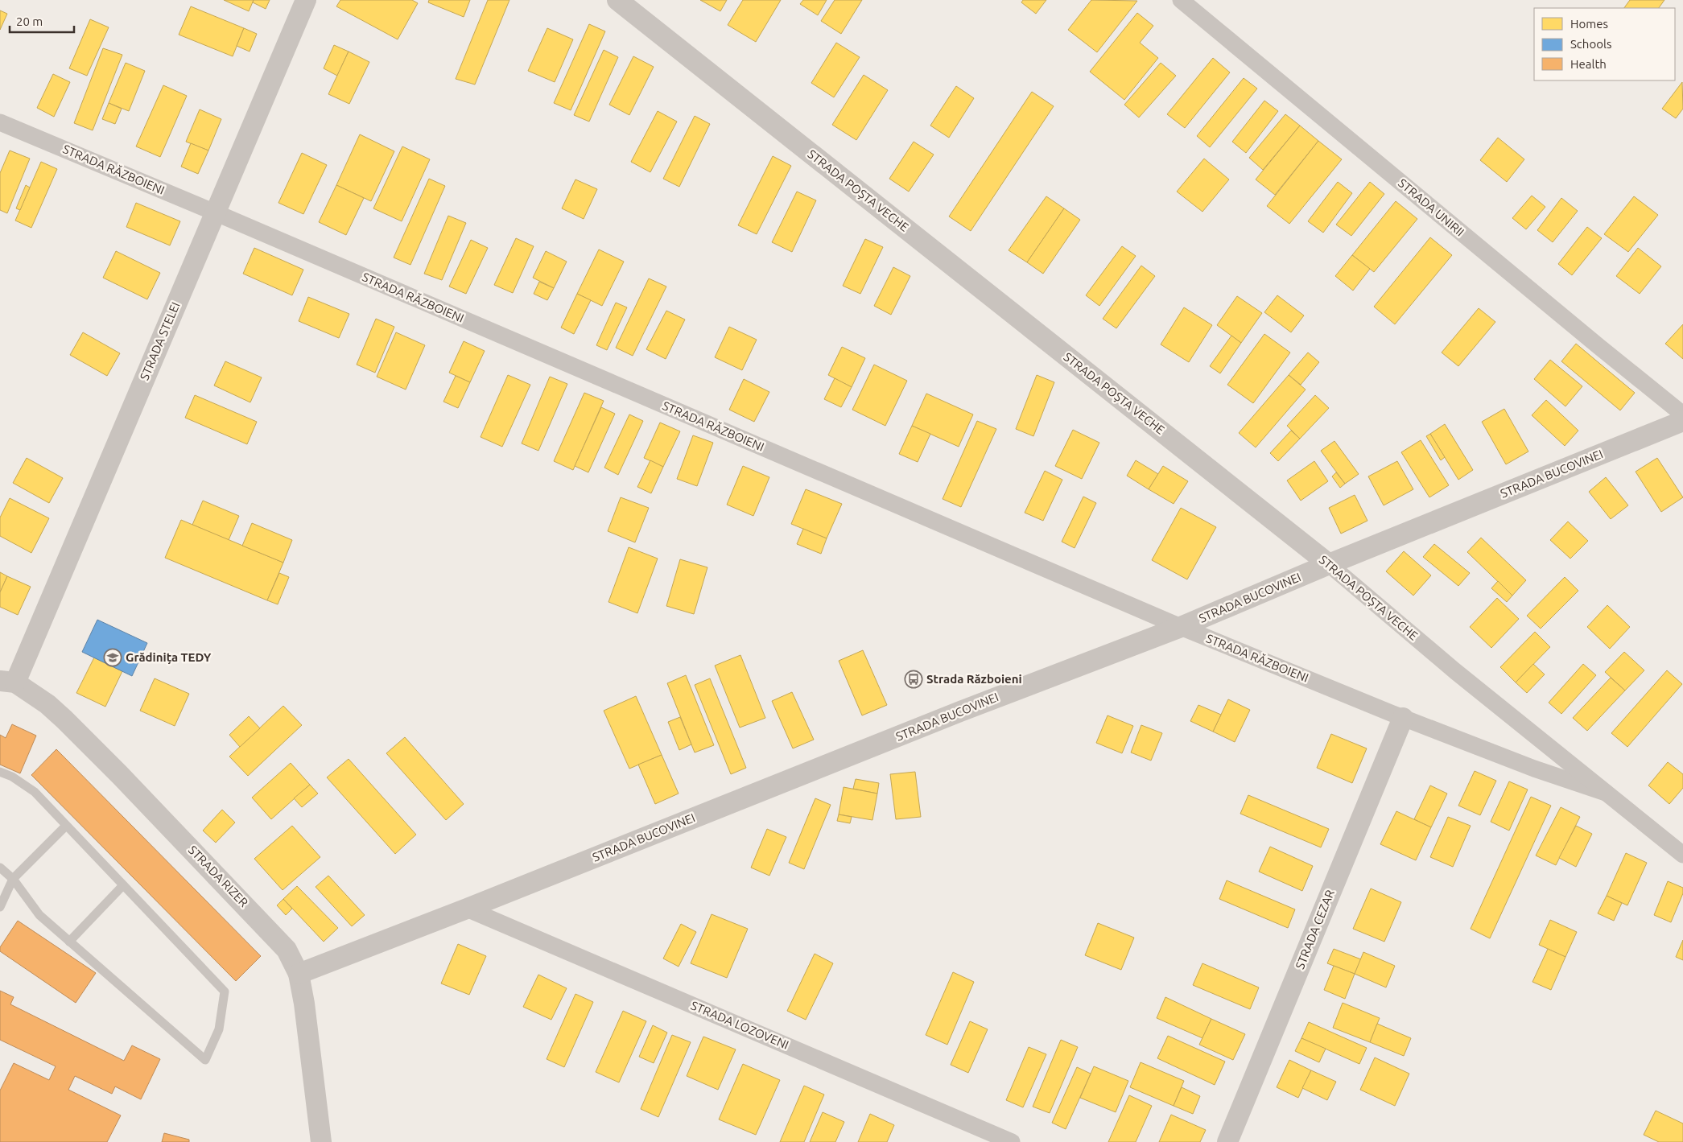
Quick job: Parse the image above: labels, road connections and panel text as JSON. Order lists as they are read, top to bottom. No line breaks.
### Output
{"streets":{"street":["STRADA RĂZBOIENI","STRADA POȘTA VECHE","STRADA UNIRII","STRADA STELEI","STRADA BUCOVINEI","STRADA RIZER","STRADA CEZAR","STRADA LOZOVENI"]},"crossings":[["STRADA RĂZBOIENI","STRADA POȘTA VECHE"],["STRADA RĂZBOIENI","STRADA STELEI"],["STRADA RĂZBOIENI","STRADA BUCOVINEI"],["STRADA RĂZBOIENI","STRADA CEZAR"],["STRADA POȘTA VECHE","STRADA BUCOVINEI"],["STRADA STELEI","STRADA RIZER"],["STRADA BUCOVINEI","STRADA RIZER"],["STRADA BUCOVINEI","STRADA LOZOVENI"]],"places":{"school or university":["Grădinița TEDY"],"bus stop":["Strada Războieni"]},"legend":["Homes","Schools","Health"],"scale_bar":"20 m"}
